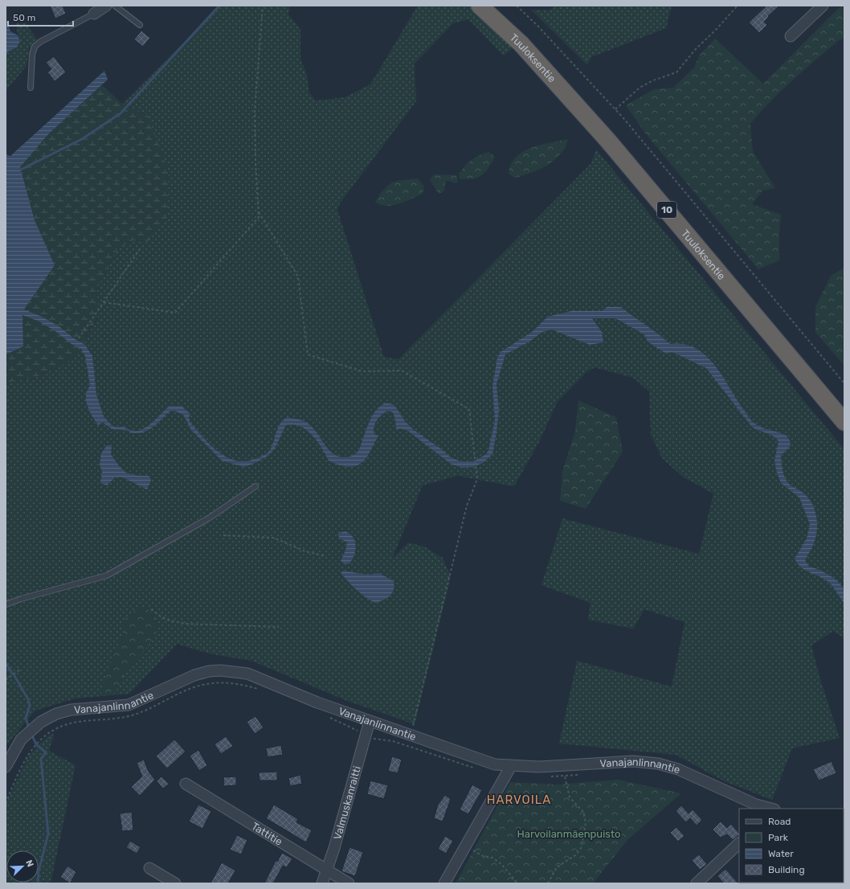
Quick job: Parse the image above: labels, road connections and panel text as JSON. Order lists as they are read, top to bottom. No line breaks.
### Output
{"streets":{"highway":["Tuuloksentie","10"],"street":["Vanajanlinnantie","Valmuskanraitti","Tattitie"]},"crossings":[["Vanajanlinnantie","Valmuskanraitti"],["Valmuskanraitti","Tattitie"]],"districts":["HARVOILA"],"parks":["Harvoilanmäenpuisto"],"legend":["Road","Park","Water","Building"],"scale_bar":"50 m","north":"top right"}
